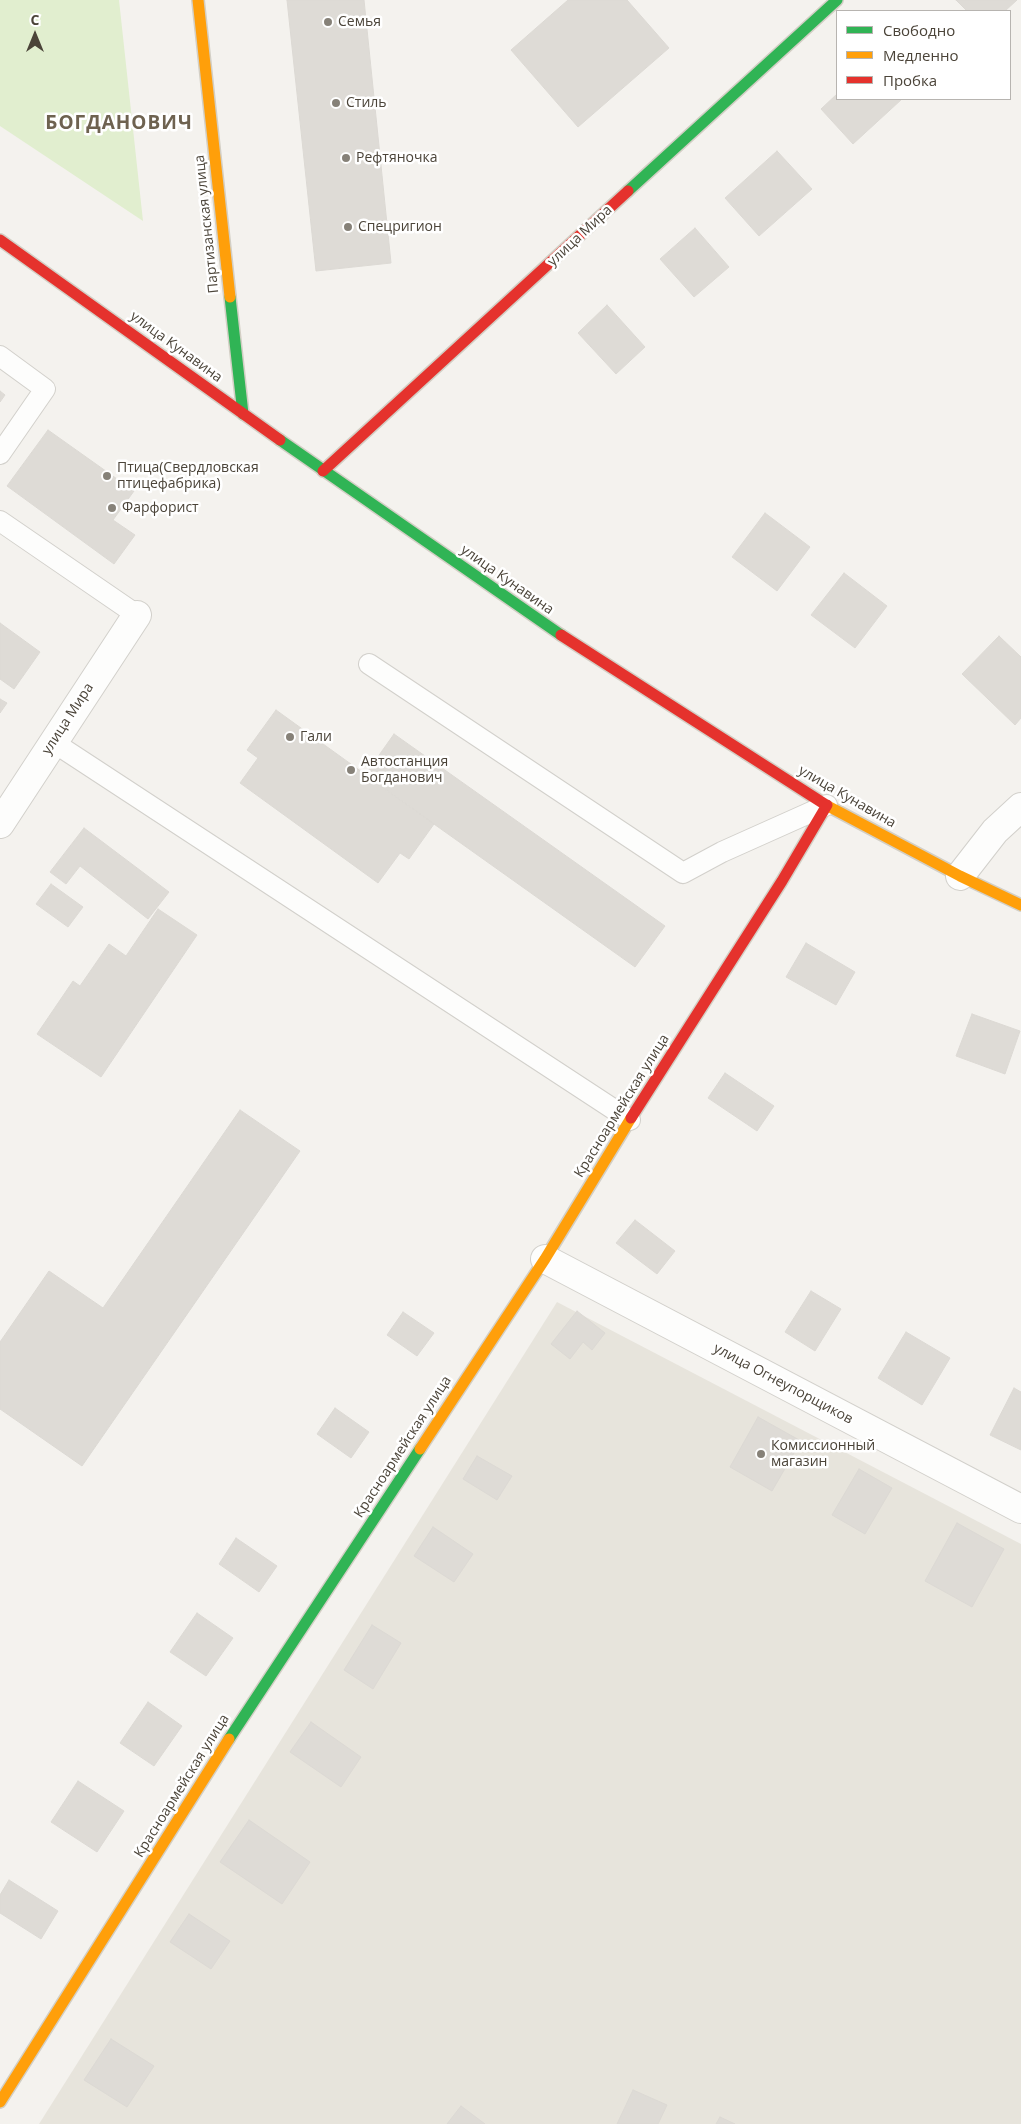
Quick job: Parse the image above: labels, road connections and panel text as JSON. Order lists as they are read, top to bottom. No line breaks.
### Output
{"streets":{"street":["Партизанская улица","улица Мира","улица Кунавина","Красноармейская улица","улица Огнеупорщиков"]},"crossings":[["Партизанская улица","улица Кунавина"],["улица Мира","улица Кунавина"],["улица Кунавина","Красноармейская улица"],["Красноармейская улица","улица Огнеупорщиков"]],"districts":["БОГДАНОВИЧ"],"places":["Семья","Стиль","Рефтяночка","Спецригион","Птица(Свердловская птицефабрика)","Фарфорист","Гали","Автостанция Богданович","Комиссионный магазин"],"legend":["Свободно","Медленно","Пробка"],"north":"top"}
